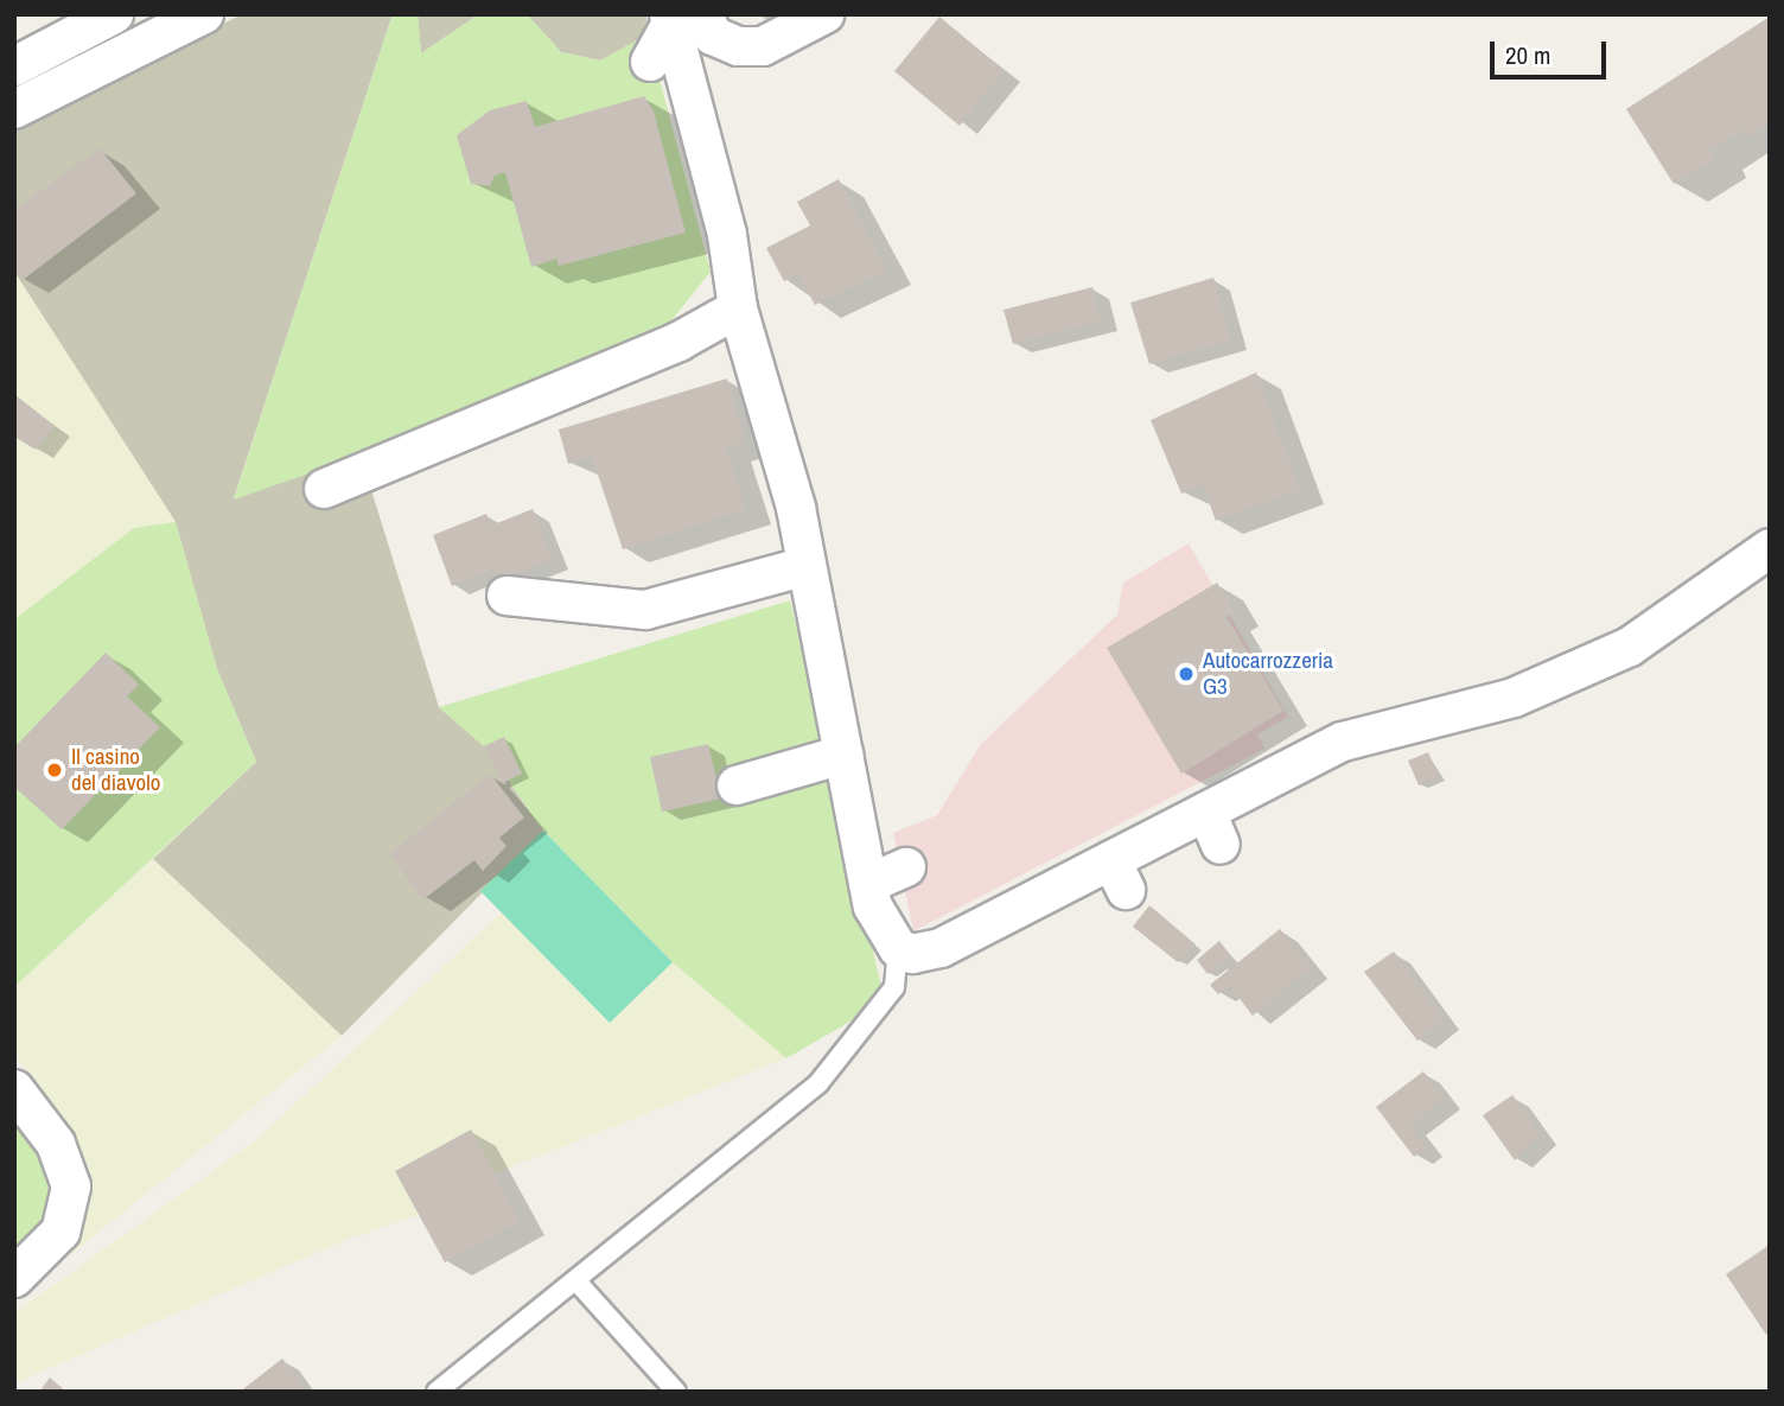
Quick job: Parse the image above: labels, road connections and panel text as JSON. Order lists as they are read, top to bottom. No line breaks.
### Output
{"places":["Autocarrozzeria G3","Il casino del diavolo"],"scale_bar":"20 m"}
